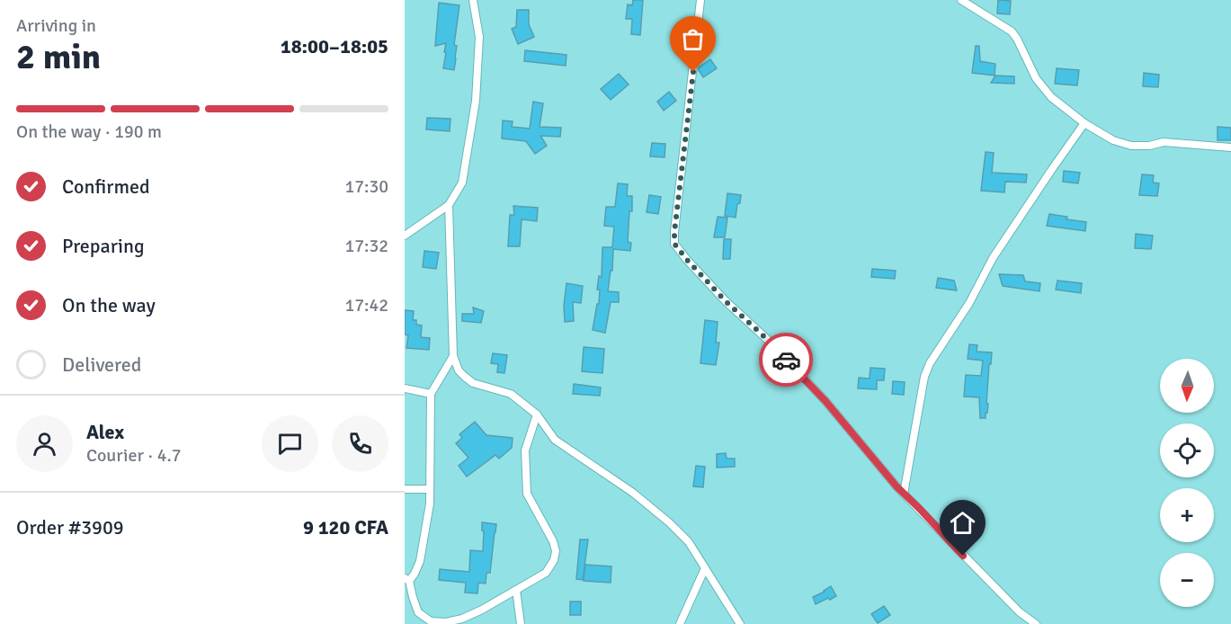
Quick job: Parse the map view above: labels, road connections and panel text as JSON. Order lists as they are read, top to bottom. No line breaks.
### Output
{"north":"bottom","page":{"heading":["2 min","Arriving in","18:00–18:05"],"panel":["Alex","Courier · 4.7","Order #3909","9 120 CFA"],"bar":"On the way · 190 m","list":[["Confirmed","17:30"],["Preparing","17:32"],["On the way","17:42"],"Delivered"],"map_buttons":["+","−"]}}
